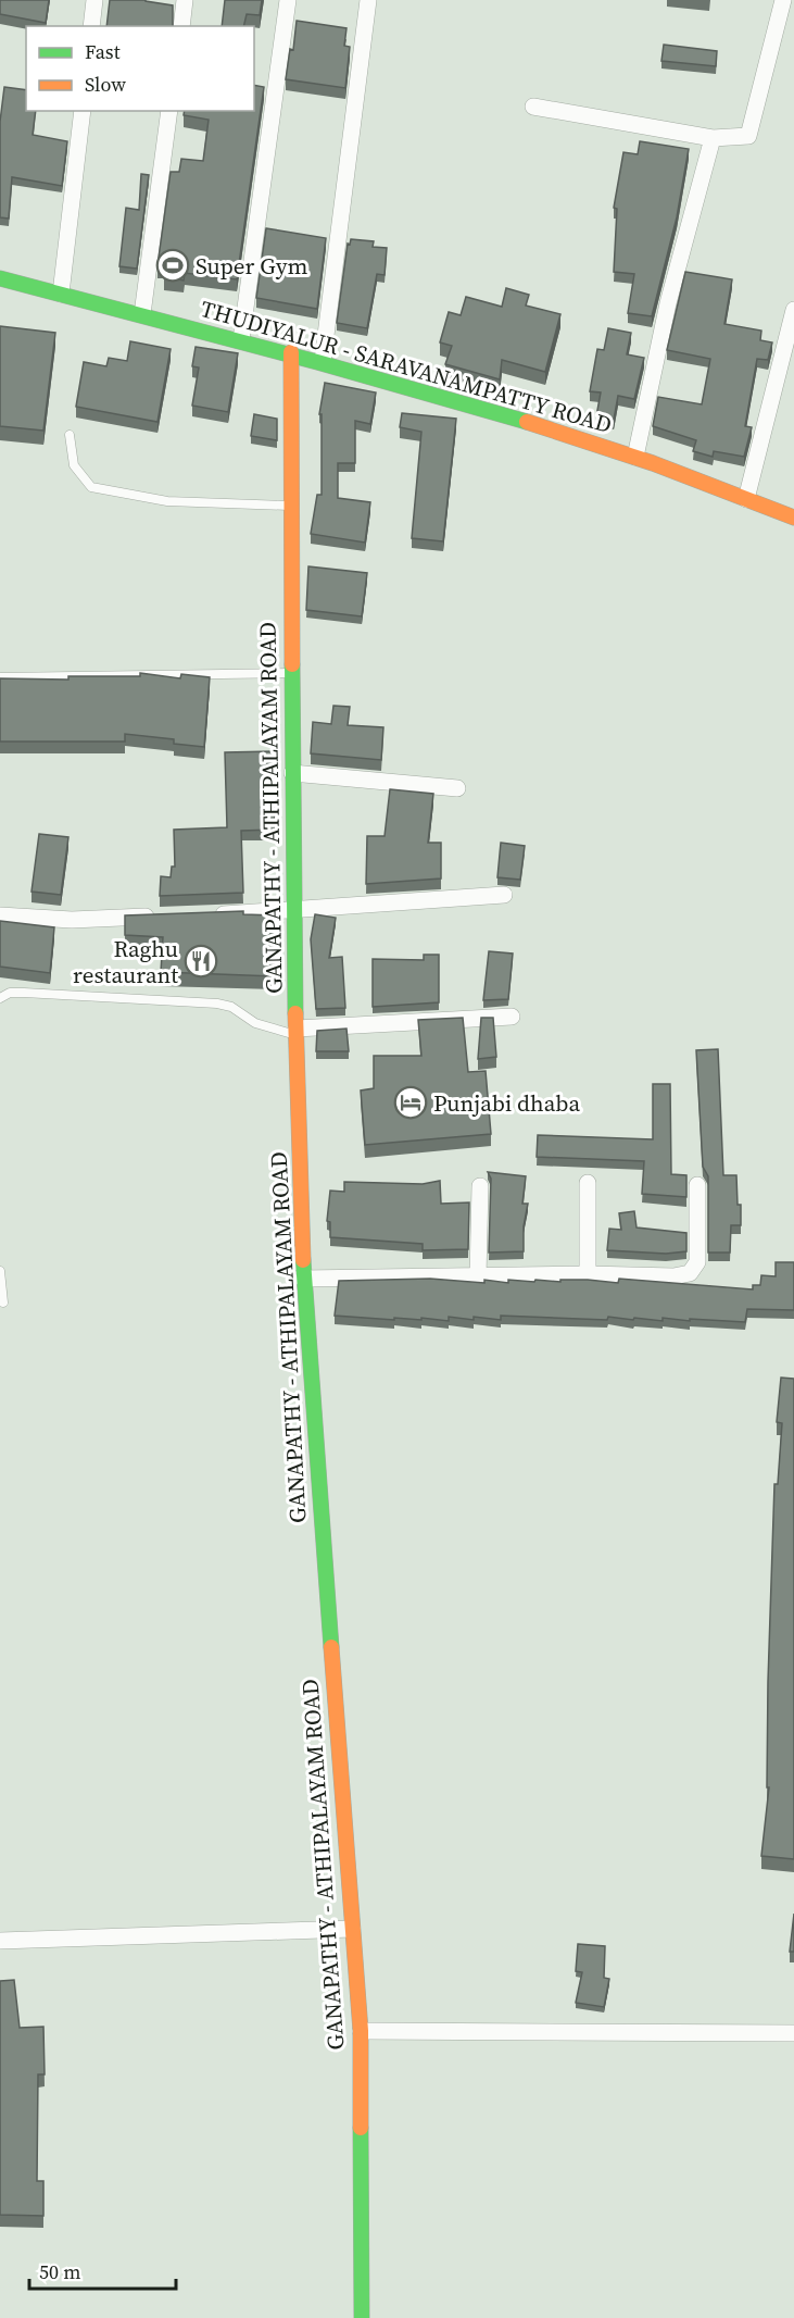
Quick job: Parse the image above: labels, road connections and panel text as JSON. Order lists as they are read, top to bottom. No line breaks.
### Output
{"streets":{"main road":["THUDIYALUR - SARAVANAMPATTY ROAD","GANAPATHY - ATHIPALAYAM ROAD"]},"crossings":[["THUDIYALUR - SARAVANAMPATTY ROAD","GANAPATHY - ATHIPALAYAM ROAD"]],"places":{"sports":["Super Gym"],"restaurant":["Raghu restaurant"],"hotel":["Punjabi dhaba"]},"legend":["Fast","Slow"],"scale_bar":"50 m"}
